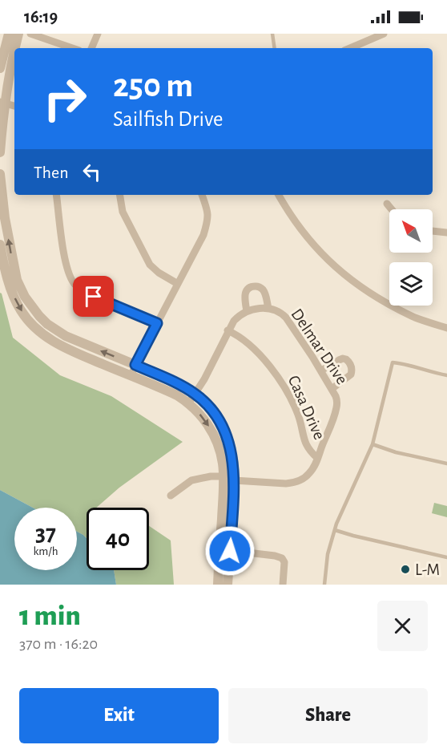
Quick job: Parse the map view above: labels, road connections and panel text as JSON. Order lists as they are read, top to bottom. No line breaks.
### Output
{"streets":{"street":["Delmar Drive","Casa Drive"]},"crossings":[["Delmar Drive","Casa Drive"]],"places":["L-M"],"north":"top left","page":{"status":"16:19","turn":["250 m","Sailfish Drive"],"then":"Then","speed":"37 km/h","limit":"40","heading":["1 min","370 m · 16:20"],"buttons":["Exit","Share"]}}
